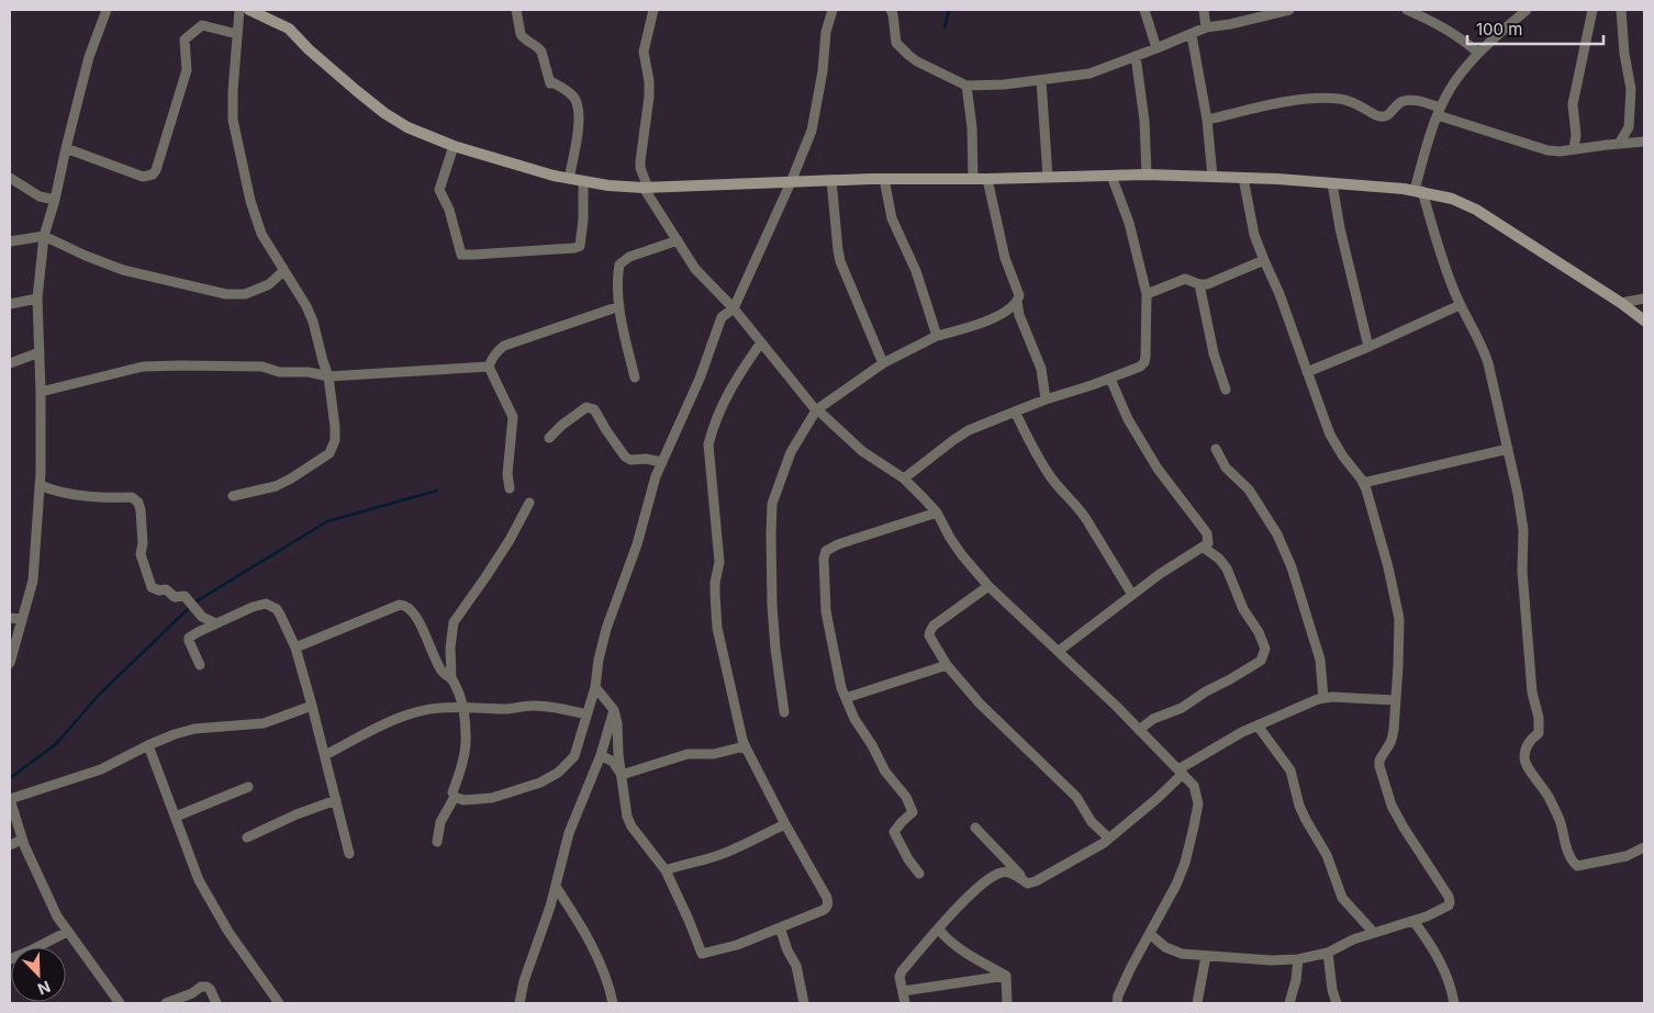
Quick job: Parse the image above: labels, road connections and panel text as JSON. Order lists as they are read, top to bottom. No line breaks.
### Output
{"scale_bar":"100 m","north":"bottom right"}
